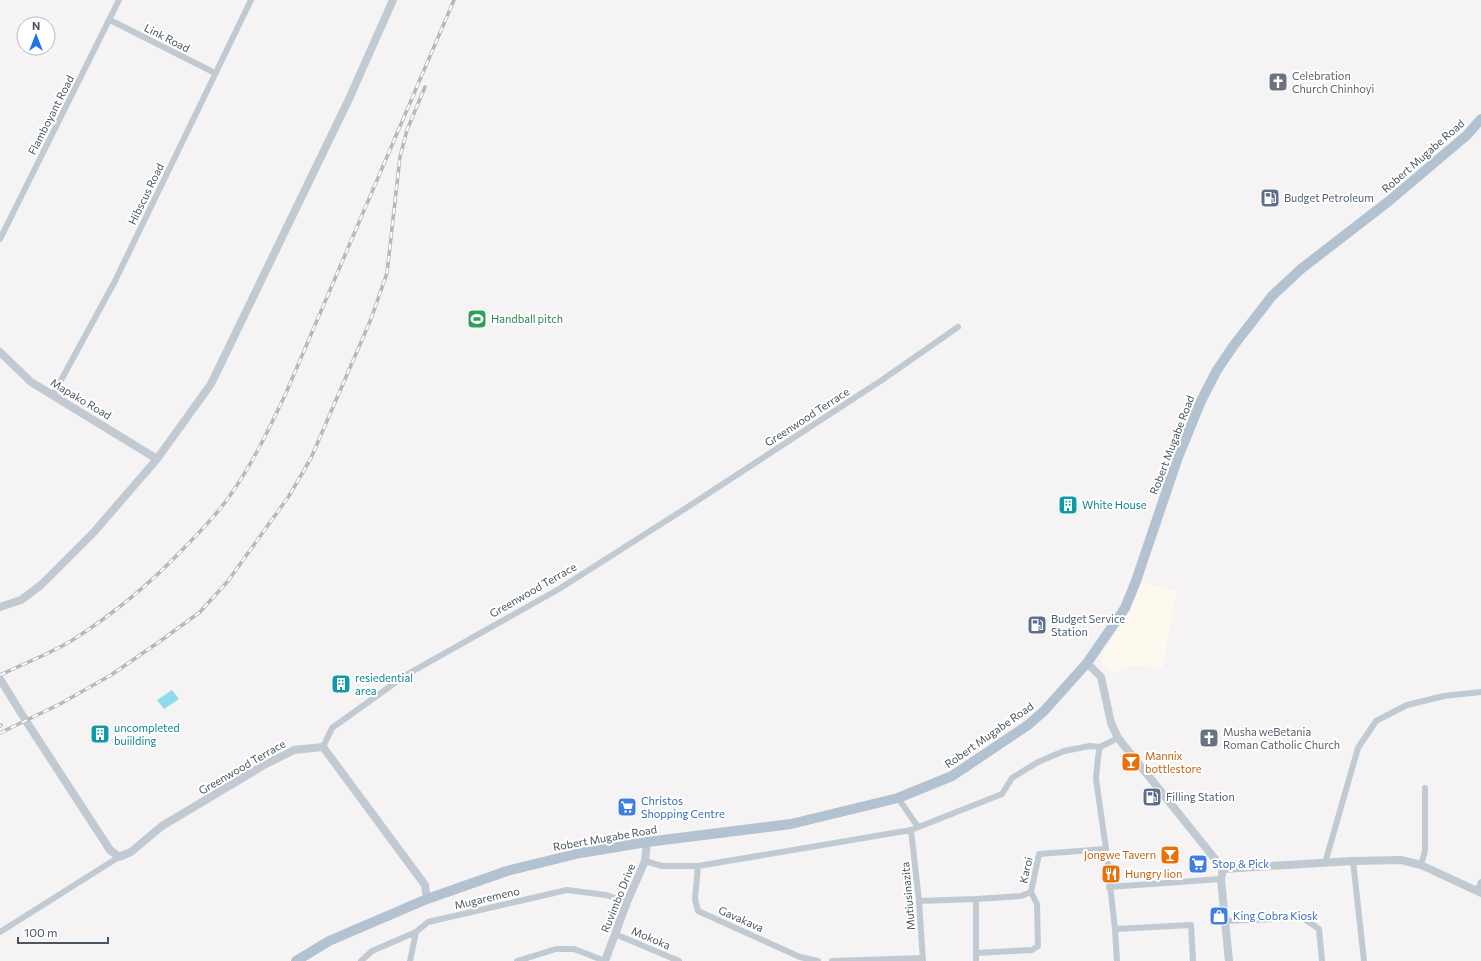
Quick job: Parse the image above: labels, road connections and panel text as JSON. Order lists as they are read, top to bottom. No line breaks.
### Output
{"streets":{"main road":["Robert Mugabe Road"],"street":["Link Road","Flamboyant Road","Hibscus Road","Mapako Road","Greenwood Terrace","Karoi","Mutiusinazita","Mugaremeno","Ruvimbo Drive","Gavakava","Mokoka"]},"crossings":[["Link Road","Flamboyant Road"],["Link Road","Hibscus Road"],["Robert Mugabe Road","Ruvimbo Drive"],["Hibscus Road","Mapako Road"],["Karoi","Mutiusinazita"],["Mugaremeno","Ruvimbo Drive"],["Ruvimbo Drive","Mokoka"]],"places":{"church":["Celebration Church Chinhoyi","Musha weBetania Roman Catholic Church"],"fuel station":["Budget Petroleum","Budget Service Station","Filling Station"],"sports":["Handball pitch"],"building":["White House","resiedential area","uncompleted buiilding"],"bar":["Mannix bottlestore","Jongwe Tavern"],"supermarket":["Christos Shopping Centre","Stop & Pick"],"restaurant":["Hungry lion"],"shop":["King Cobra Kiosk"]},"scale_bar":"100 m","north":"top"}
